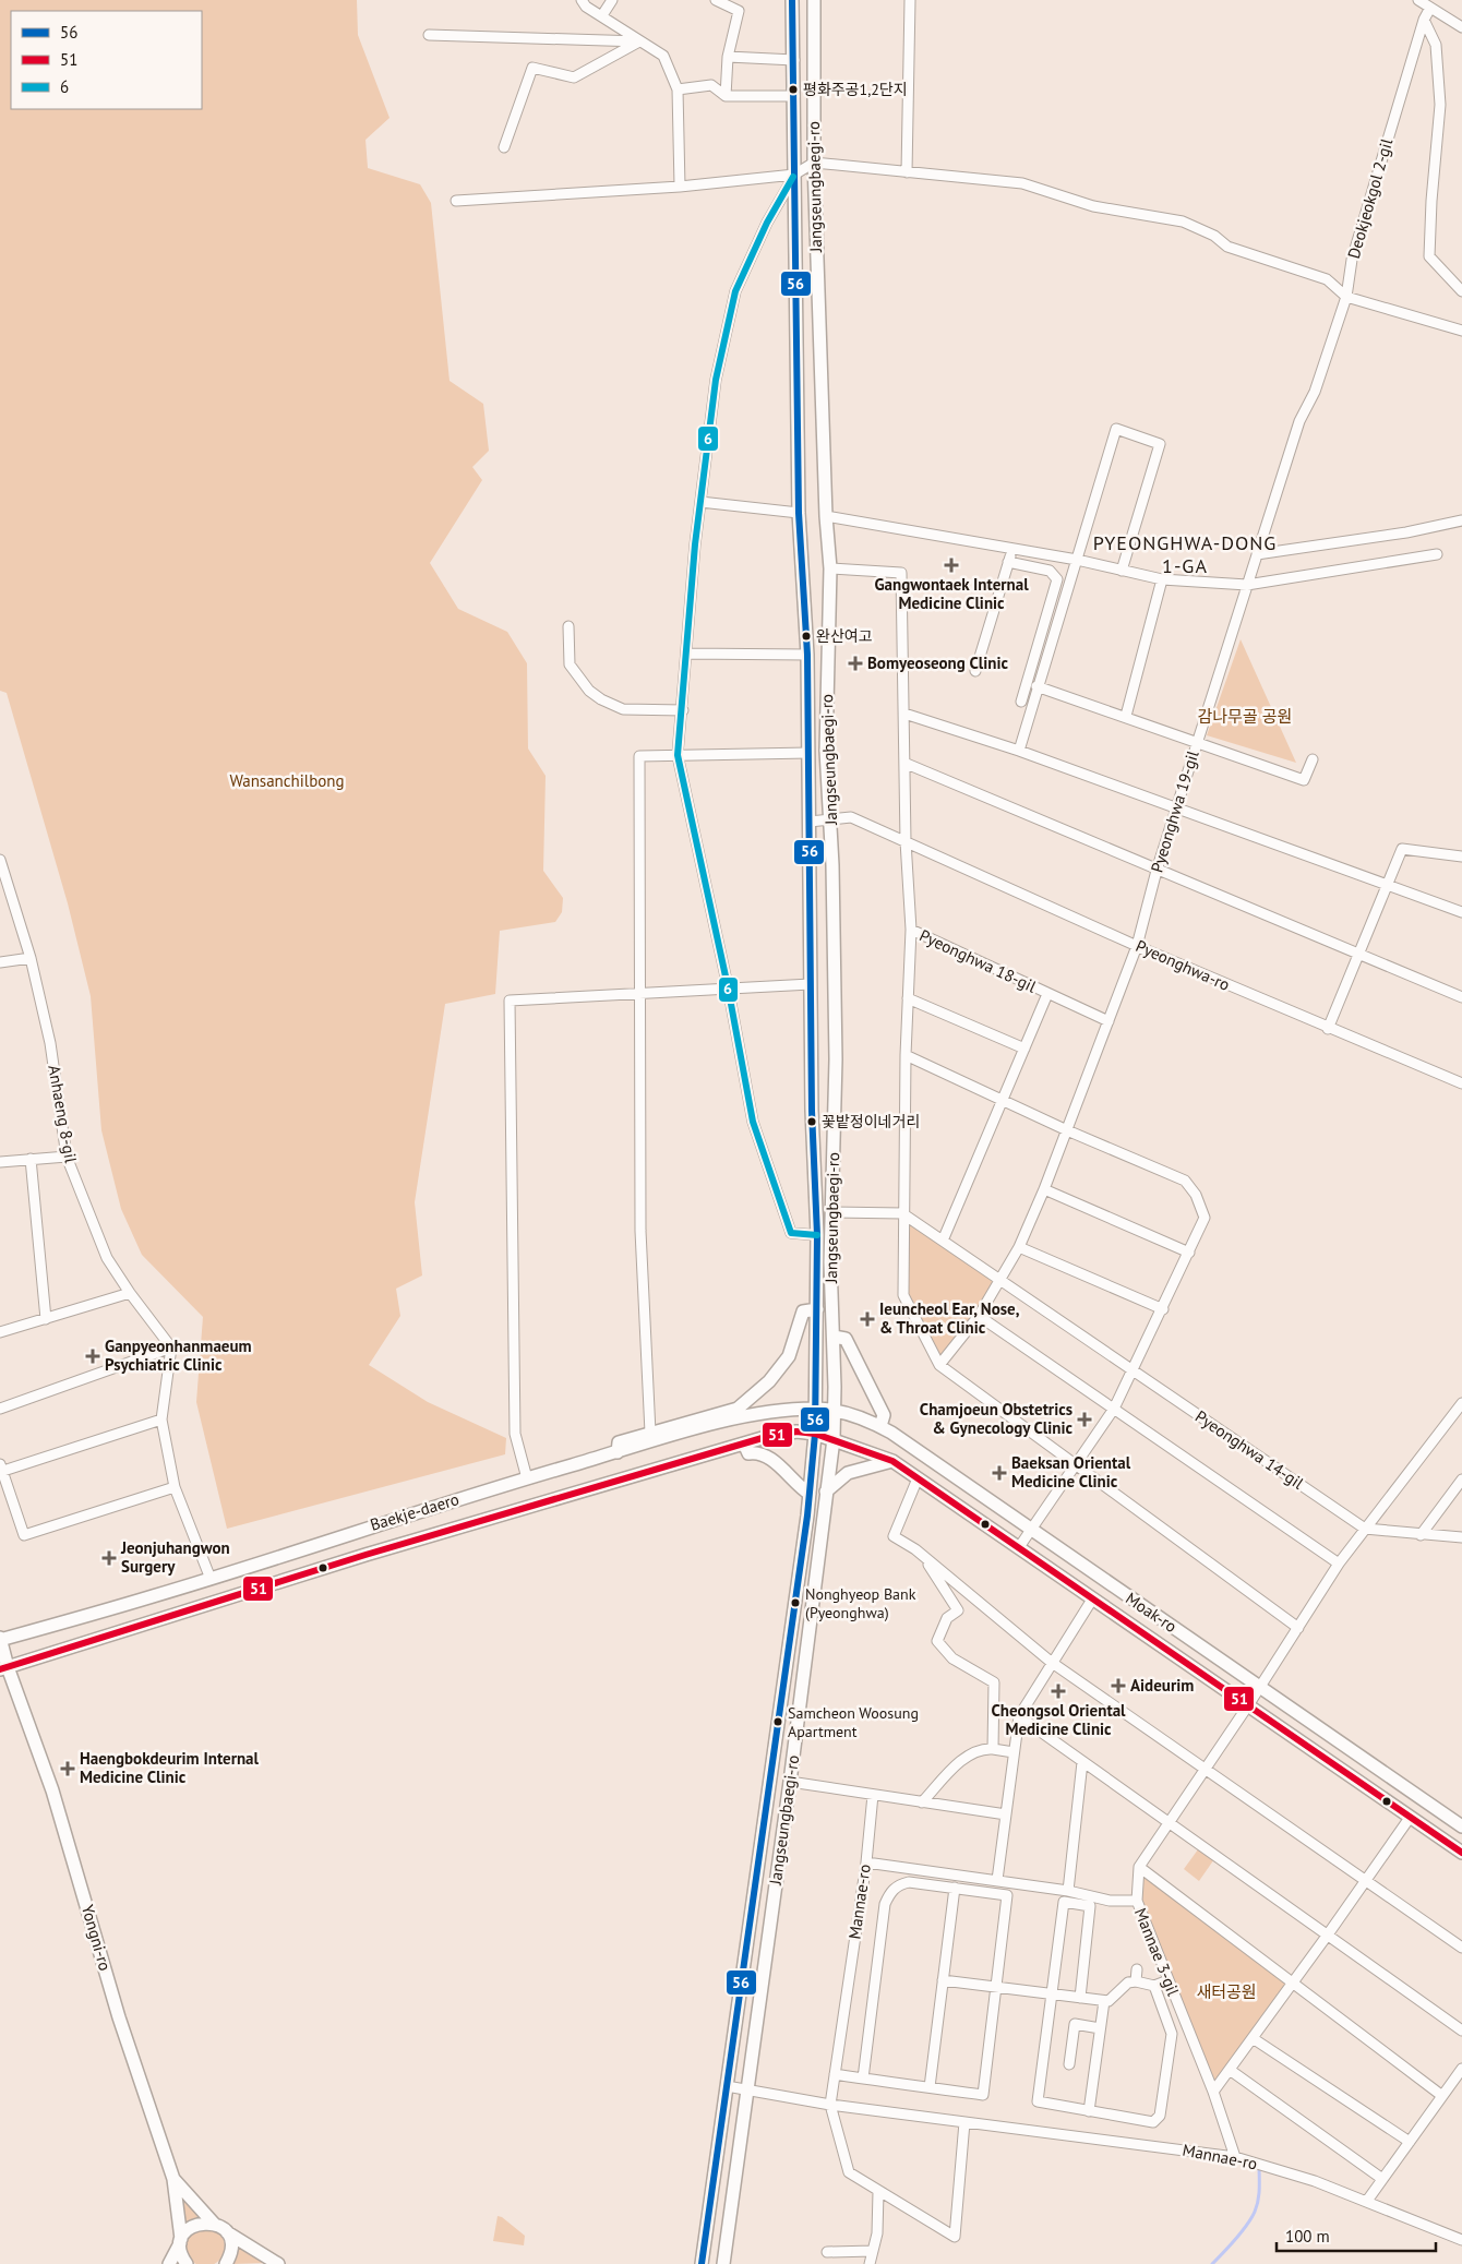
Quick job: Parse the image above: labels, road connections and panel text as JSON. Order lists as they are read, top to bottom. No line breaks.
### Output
{"streets":{"street":["Jangseungbaegi-ro","Deokjeokgol 2-gil","Pyeonghwa 19-gil","Pyeonghwa 18-gil","Pyeonghwa-ro","Anhaeng 8-gil","Pyeonghwa 14-gil","Baekje-daero","Moak-ro","Mannae-ro","Yongni-ro","Mannae 3-gil"]},"crossings":[["Jangseungbaegi-ro","Pyeonghwa-ro"],["Jangseungbaegi-ro","Baekje-daero"],["Jangseungbaegi-ro","Moak-ro"],["Jangseungbaegi-ro","Mannae-ro"],["Deokjeokgol 2-gil","Pyeonghwa 19-gil"],["Pyeonghwa 19-gil","Pyeonghwa-ro"],["Baekje-daero","Moak-ro"],["Baekje-daero","Yongni-ro"],["Moak-ro","Mannae 3-gil"],["Mannae-ro","Mannae 3-gil"]],"districts":["PYEONGHWA-DONG 1-GA"],"parks":["감나무골 공원","Wansanchilbong","새터공원"],"places":{"other":["평화주공1,2단지","완산여고","꽃밭정이네거리","Nonghyeop Bank (Pyeonghwa)","Samcheon Woosung Apartment"],"health":["Gangwontaek Internal Medicine Clinic","Bomyeoseong Clinic","Ieuncheol Ear, Nose, & Throat Clinic","Ganpyeonhanmaeum Psychiatric Clinic","Chamjoeun Obstetrics & Gynecology Clinic","Baeksan Oriental Medicine Clinic","Jeonjuhangwon Surgery","Aideurim","Cheongsol Oriental Medicine Clinic","Haengbokdeurim Internal Medicine Clinic"]},"lines":["transit line 56","transit line 6","transit line 51"],"legend":["56","51","6"],"scale_bar":"100 m"}
